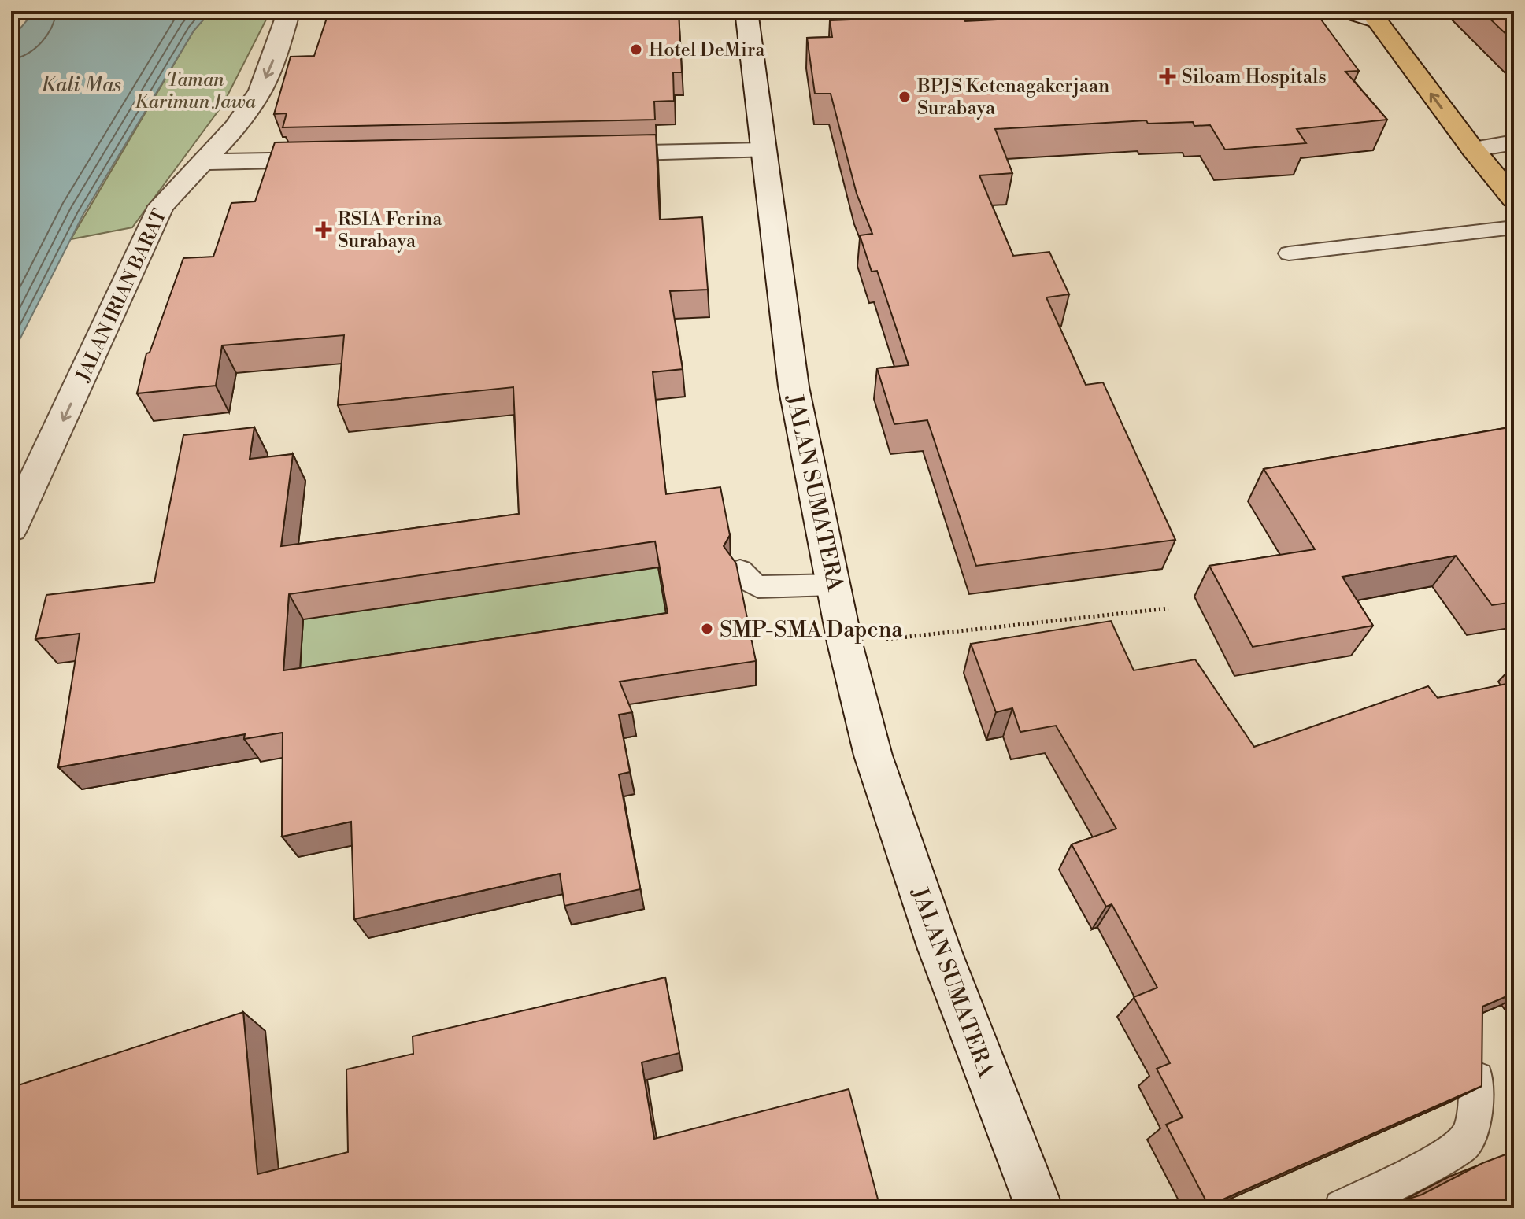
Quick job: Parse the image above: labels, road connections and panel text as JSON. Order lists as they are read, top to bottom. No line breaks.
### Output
{"streets":{"street":["JALAN IRIAN BARAT","JALAN SUMATERA"]},"one_way":["JALAN IRIAN BARAT"],"water":["Kali Mas"],"parks":["Taman Karimun Jawa"],"places":{"other":["Hotel DeMira","BPJS Ketenagakerjaan Surabaya","SMP-SMA Dapena"],"health":["Siloam Hospitals","RSIA Ferina Surabaya"]}}
